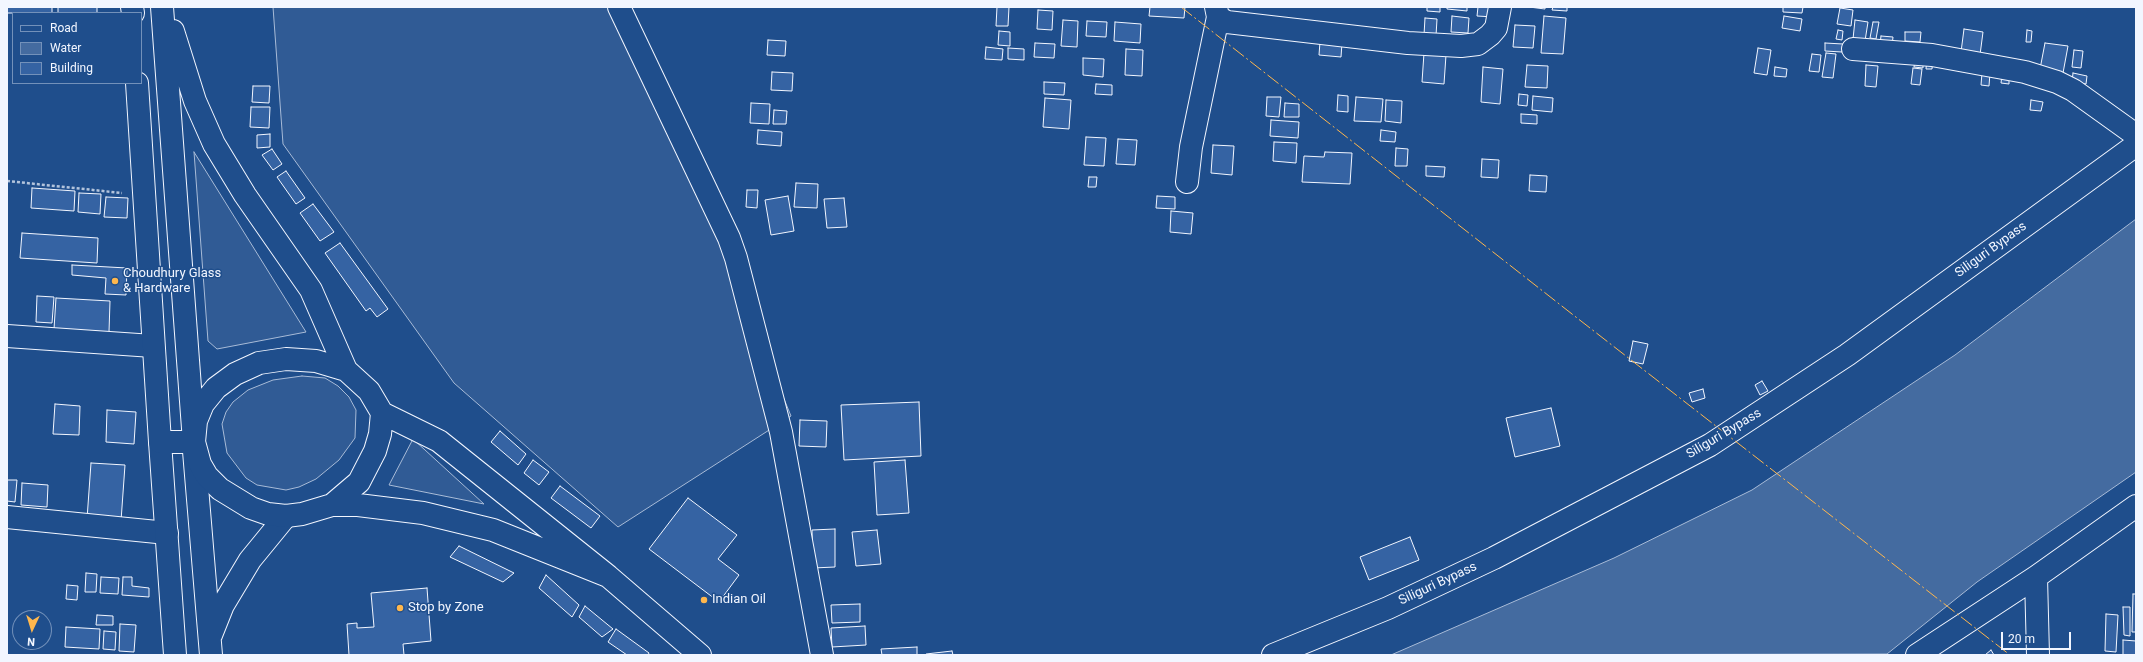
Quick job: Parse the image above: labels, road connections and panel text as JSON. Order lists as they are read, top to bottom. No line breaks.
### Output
{"streets":{"main road":["Siliguri Bypass"]},"places":["Choudhury Glass & Hardware","Indian Oil","Stop by Zone"],"legend":["Road","Water","Building"],"scale_bar":"20 m","north":"bottom"}
